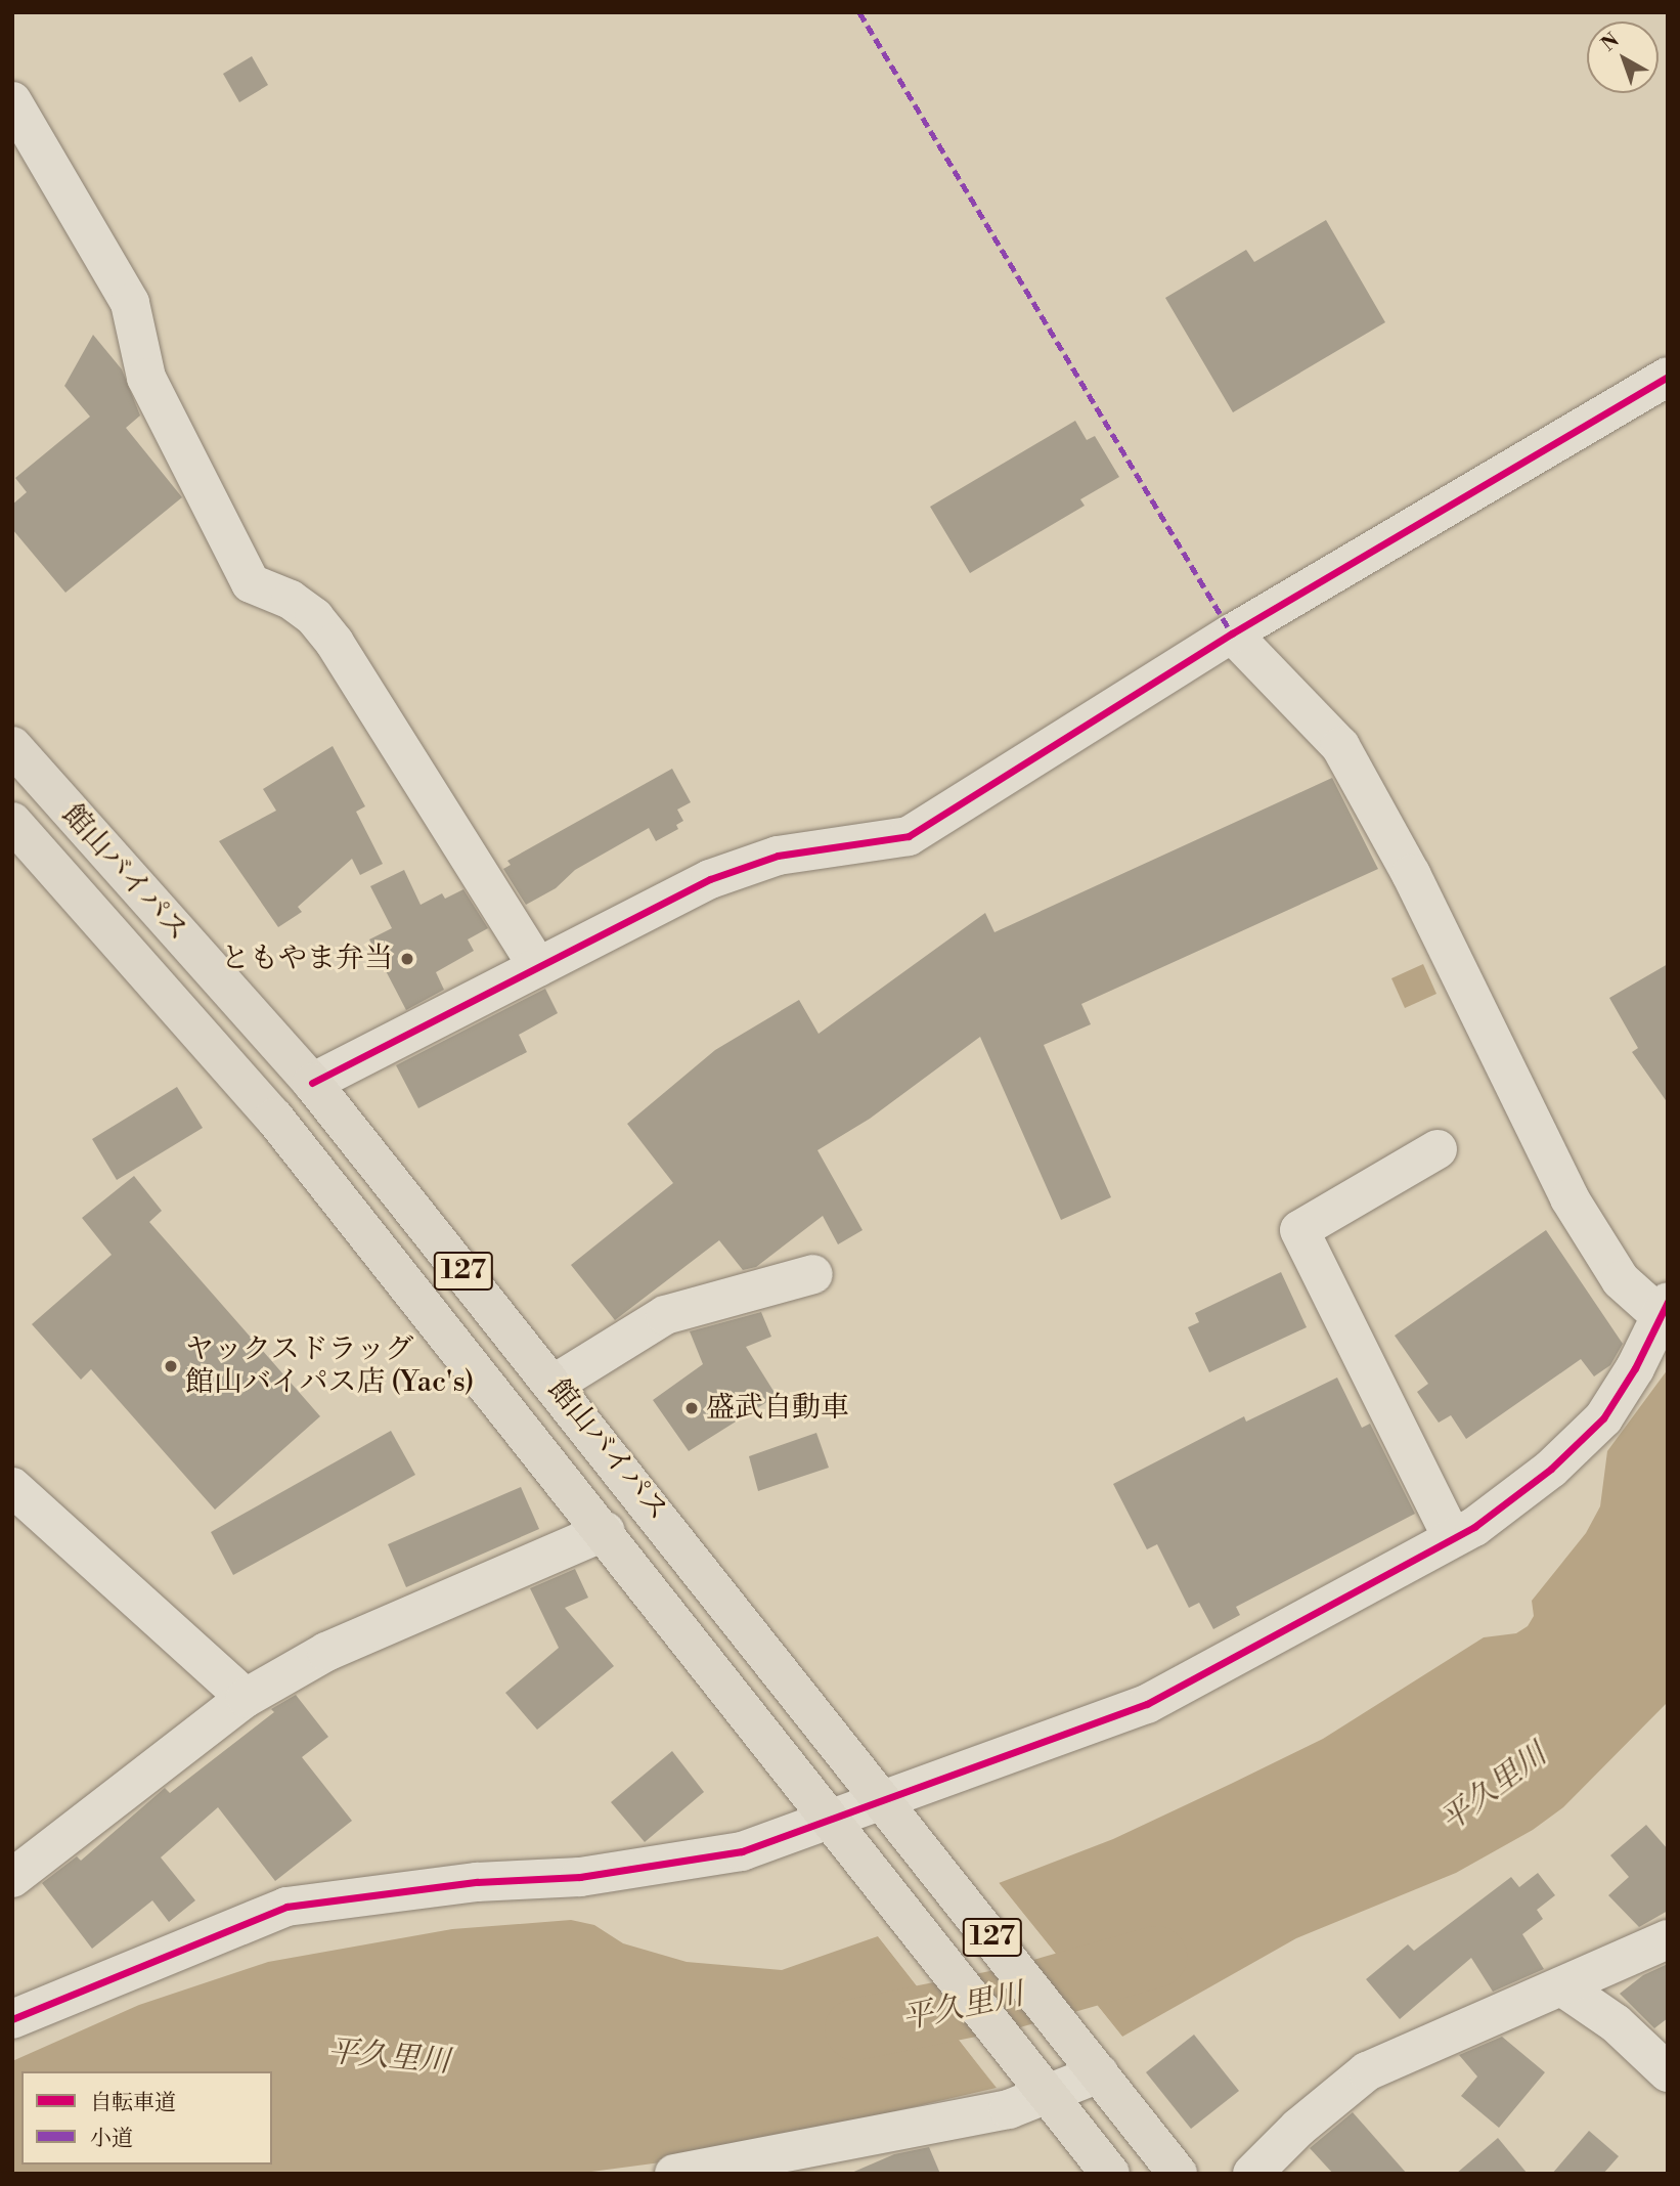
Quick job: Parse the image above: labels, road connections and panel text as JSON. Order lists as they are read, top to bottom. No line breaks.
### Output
{"streets":{"highway":["館山バイパス","127"]},"water":["平久里川"],"places":["ともやま弁当","ヤックスドラッグ 館山バイパス店 (Yac's)","盛武自動車"],"legend":["自転車道","小道"],"north":"top left"}
